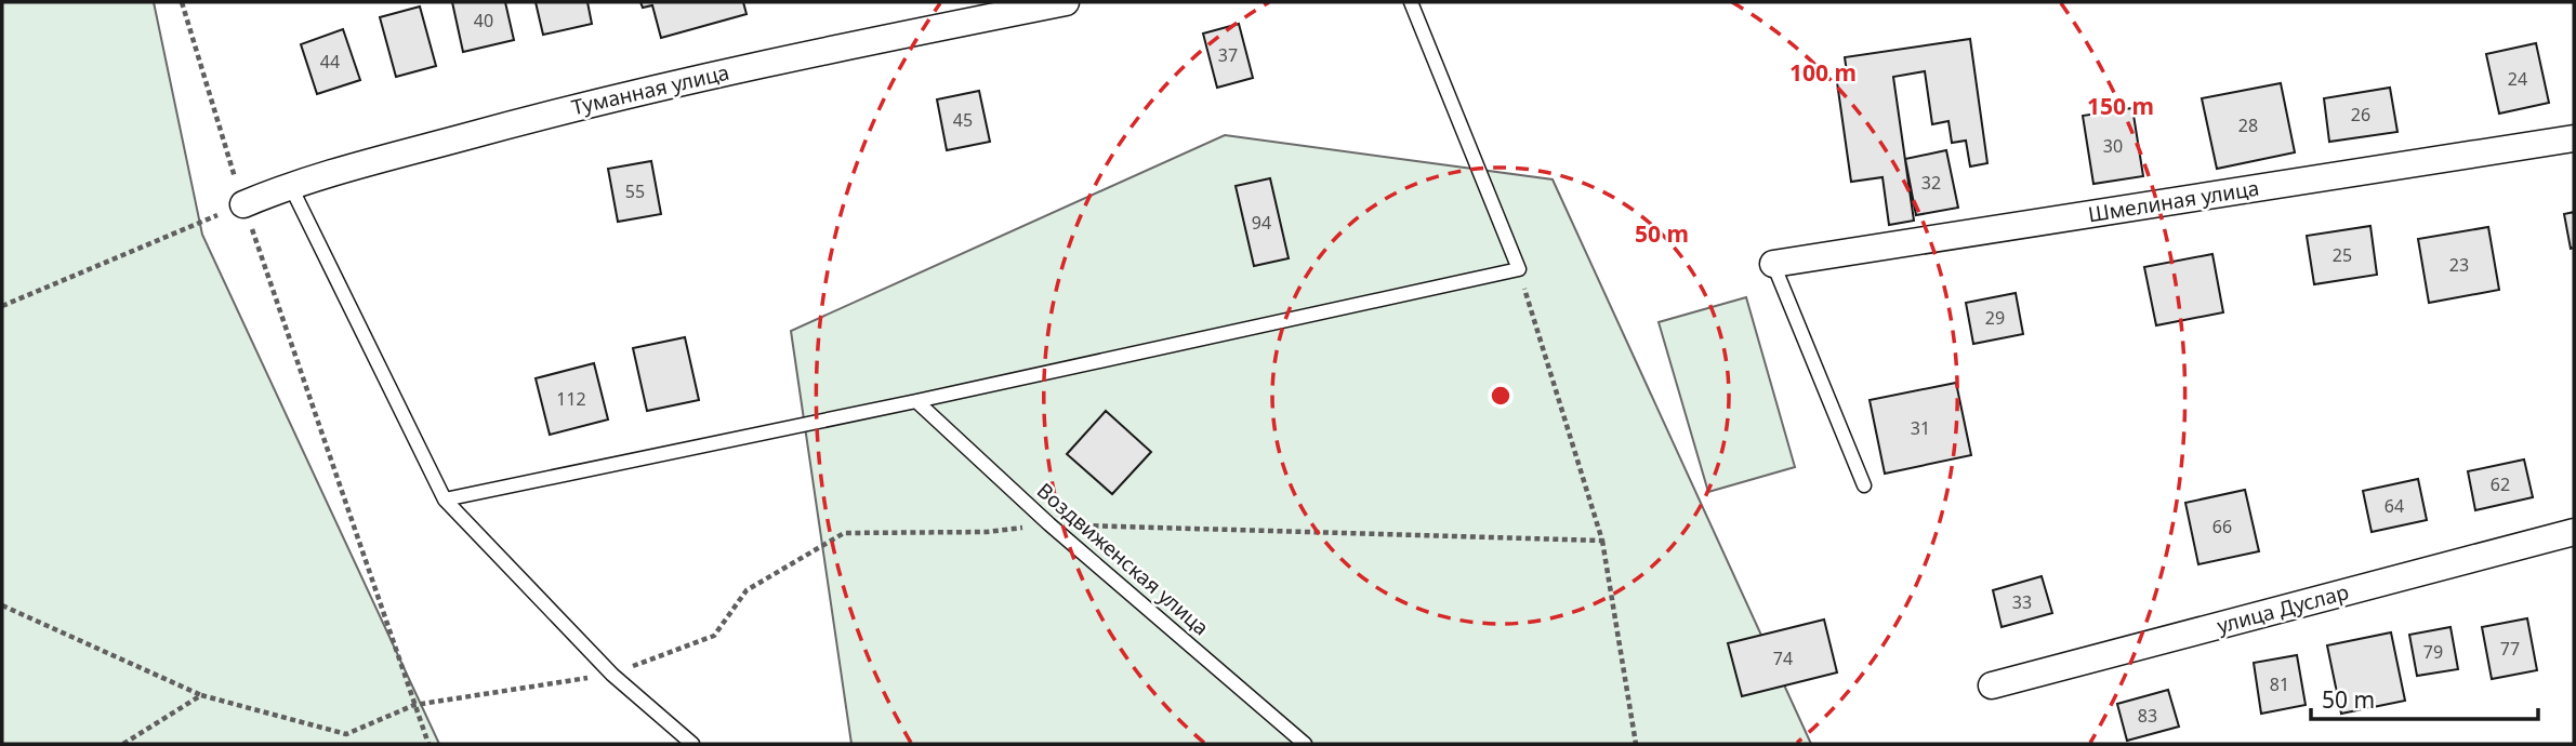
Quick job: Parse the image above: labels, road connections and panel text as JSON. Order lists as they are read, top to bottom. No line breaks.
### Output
{"streets":{"street":["Туманная улица","Шмелиная улица","улица Дуслар"],"lane":["Воздвиженская улица"]},"house_numbers":["40","37","44","24","26","45","28","30","32","55","94","25","23","29","112","31","62","64","66","33","77","79","74","81","83"],"scale_bar":"50 m","rings":["100 m","150 m","50 m"]}
